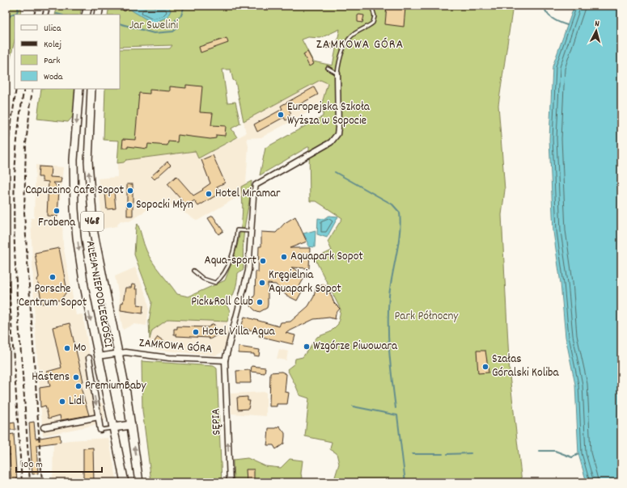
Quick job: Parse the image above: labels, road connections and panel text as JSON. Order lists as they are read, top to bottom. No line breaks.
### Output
{"streets":{"main road":["468","ALEJA NIEPODLEGŁOŚCI"],"street":["ZAMKOWA GÓRA","SĘPIA"]},"crossings":[["ALEJA NIEPODLEGŁOŚCI","ZAMKOWA GÓRA"],["ZAMKOWA GÓRA","SĘPIA"]],"one_way":["SĘPIA"],"districts":["ZAMKOWA GÓRA"],"parks":["Jar Swelini","Park Północny"],"places":["Europejska Szkoła Wyższa w Sopocie","Capuccino Cafe Sopot","Hotel Miramar","Sopocki Młyn","Frobena","Aquapark Sopot","Aqua-sport","Porsche Centrum Sopot","Kręgielnia Aquapark Sopot","Pick&Roll Club","Hotel Villa Aqua","Wzgórze Piwowara","Mo","Szałas Góralski Koliba","Hästens","PremiumBaby","Lidl"],"legend":["Ulica","Kolej","Park","Woda"],"scale_bar":"100 m","north":"top"}
